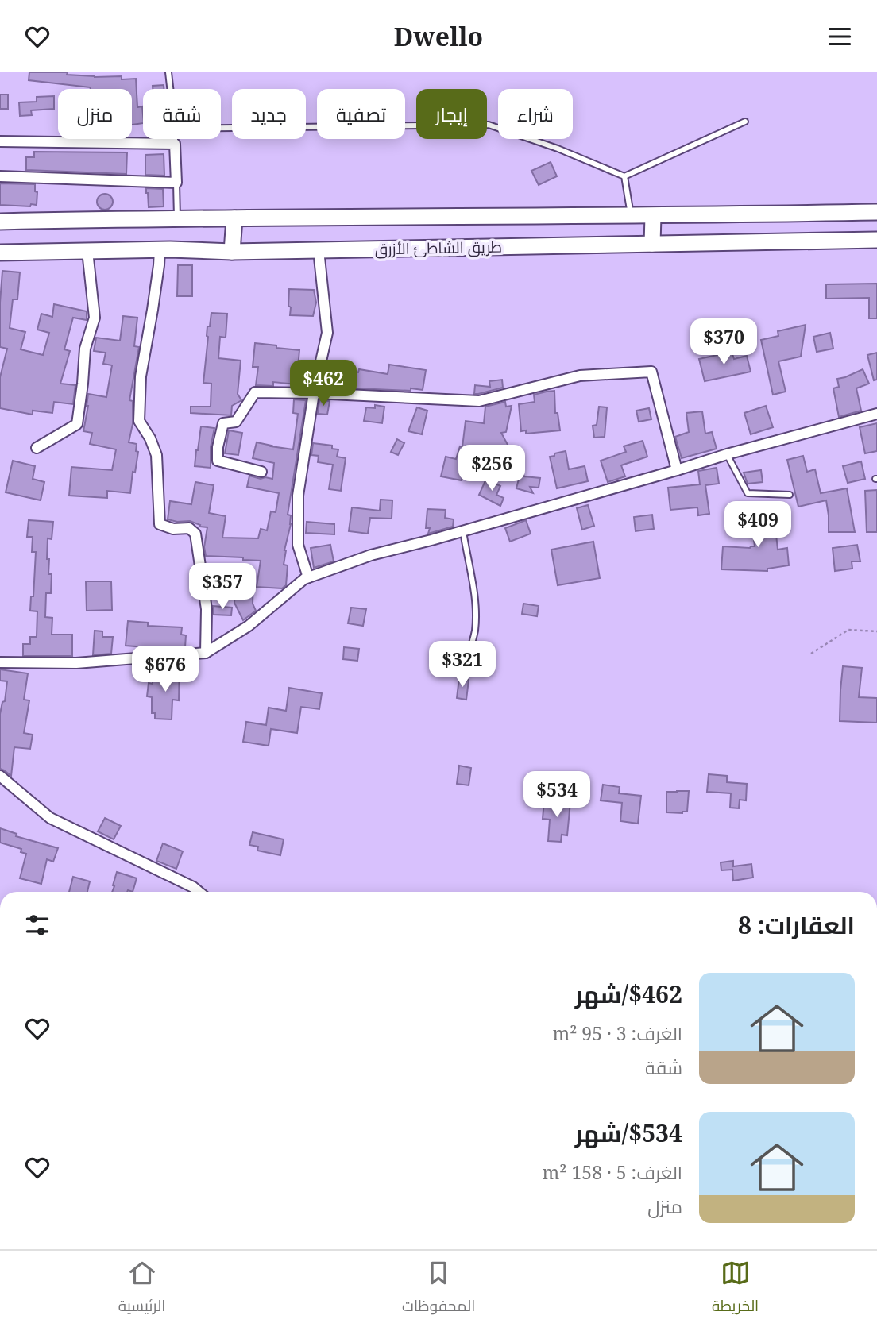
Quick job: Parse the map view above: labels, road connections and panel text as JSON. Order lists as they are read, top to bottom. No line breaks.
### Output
{"streets":{"main road":["طريق الشاطئ الأزرق"]},"page":{"header":"Dwello","chip":["شراء","إيجار","تصفية","جديد","شقة","منزل"],"price":["$370","$462","$256","$409","$357","$321","$676","$534"],"heading":"العقارات: 8","list":[{"name":"$462/شهر","note":"الغرف: 3 · 95 m² · شقة"},{"name":"$534/شهر","note":"الغرف: 5 · 158 m² · منزل"}],"tabs":["الخريطة","المحفوظات","الرئيسية"]}}
